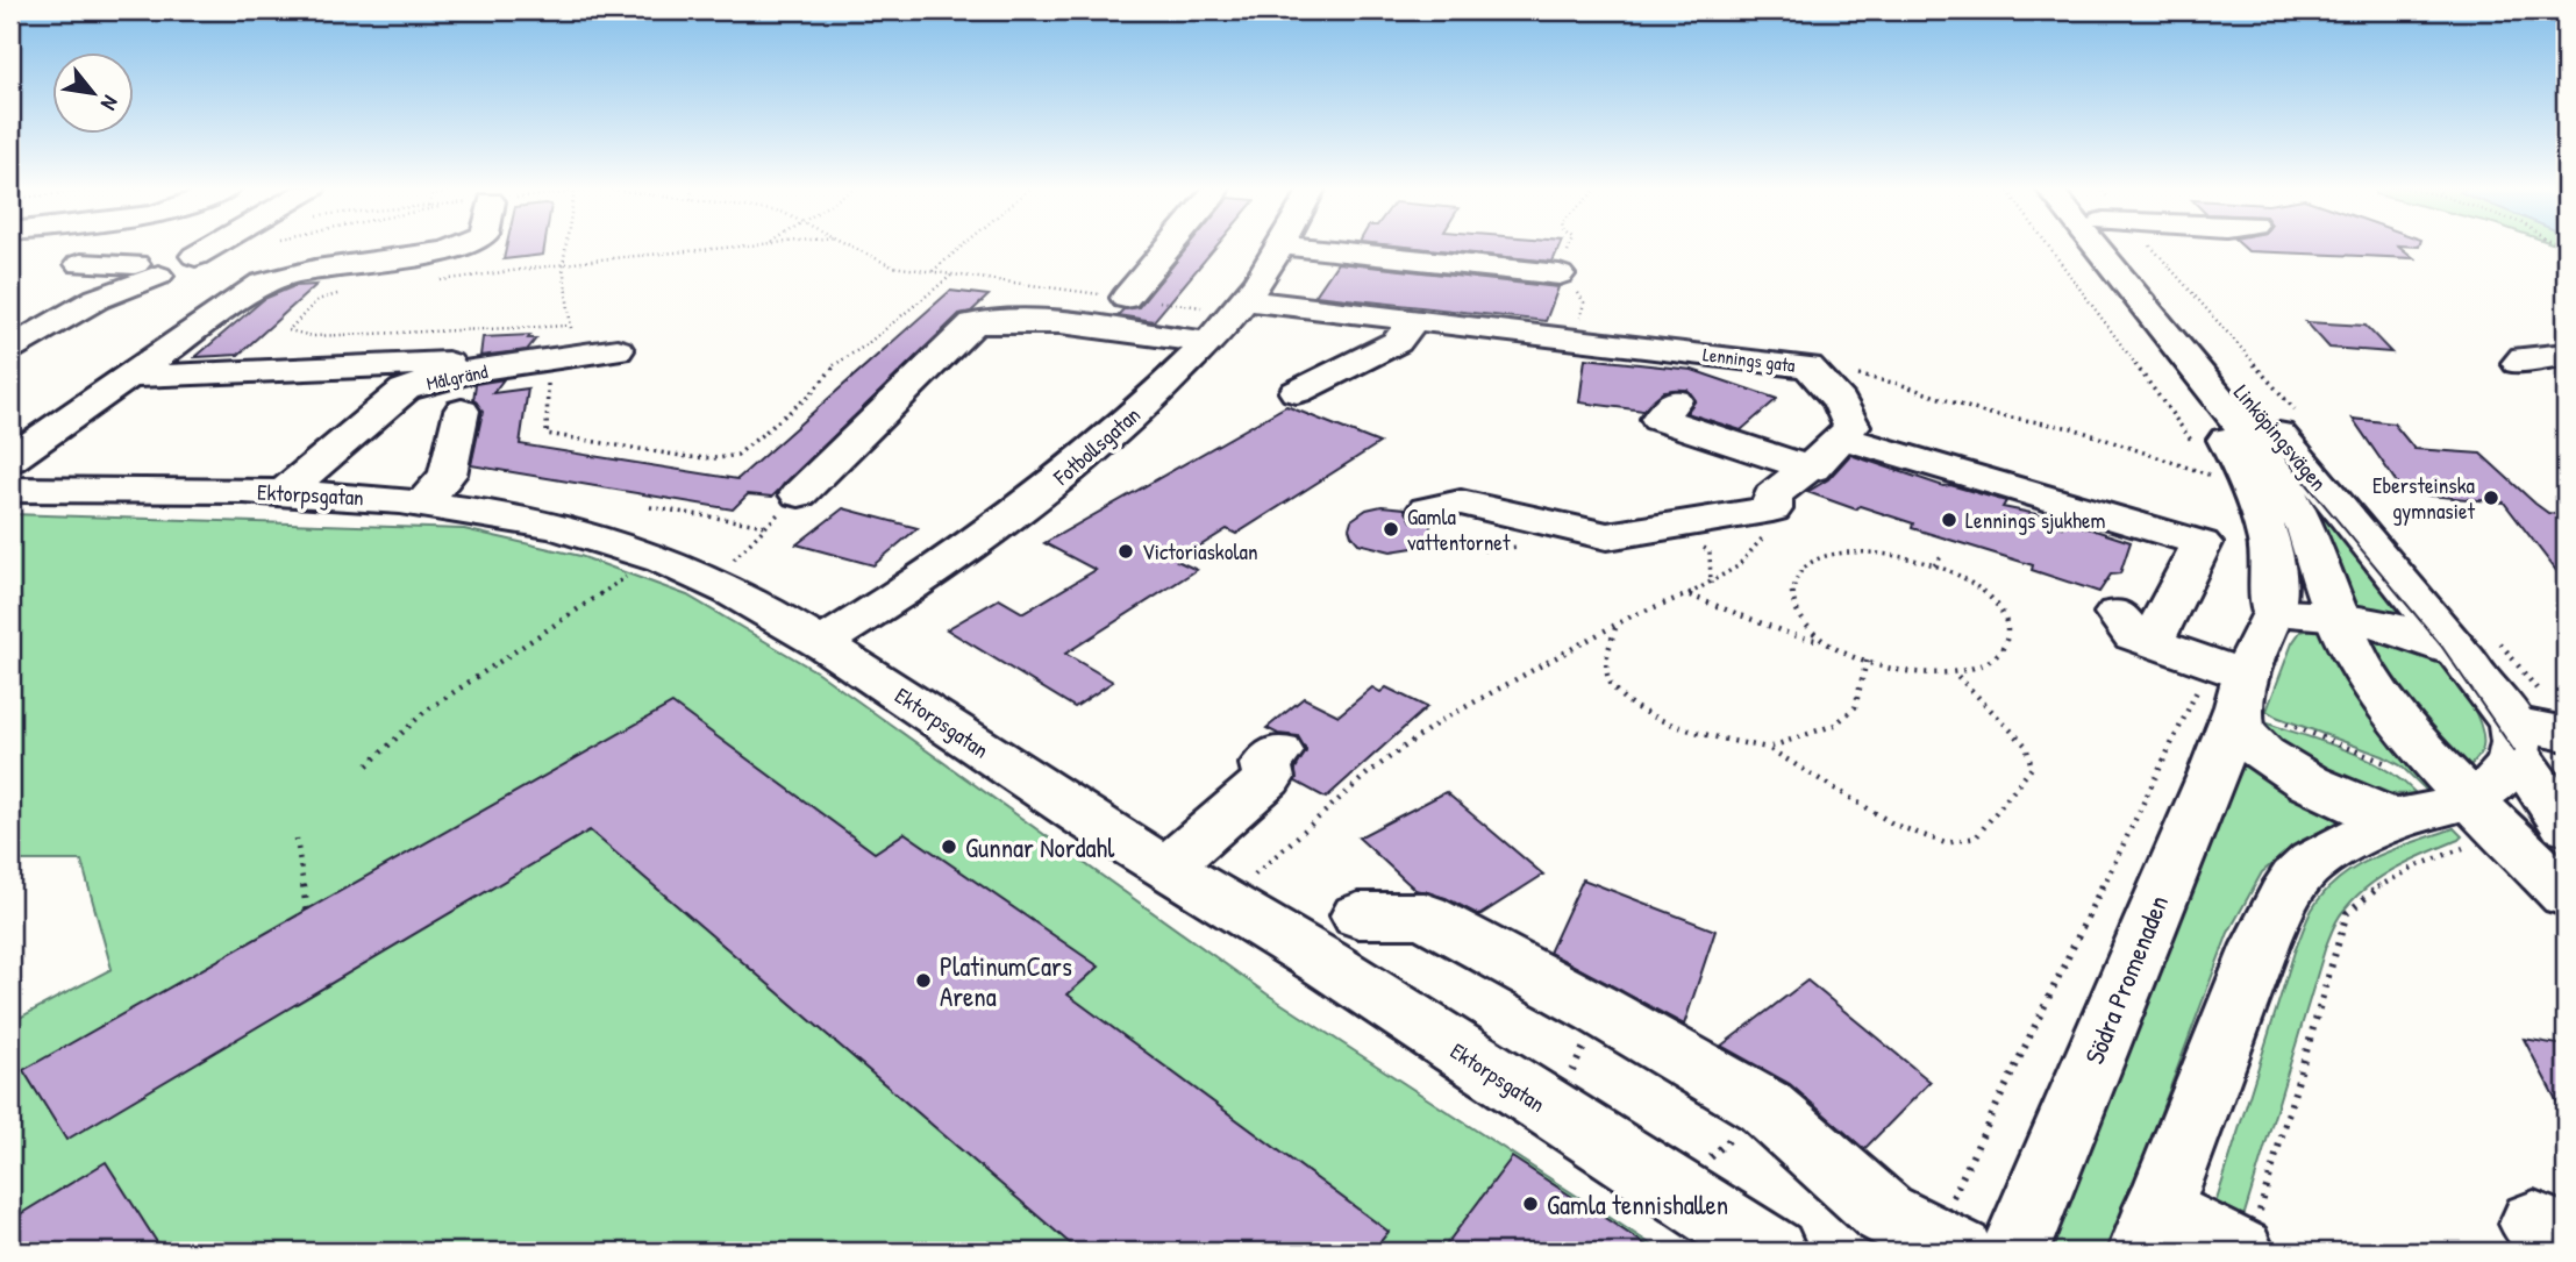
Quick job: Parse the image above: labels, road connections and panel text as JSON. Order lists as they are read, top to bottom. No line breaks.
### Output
{"streets":{"street":["Lennings gata","Målgränd","Linköpingsvägen","Fotbollsgatan","Ektorpsgatan","Södra Promenaden"]},"crossings":[["Lennings gata","Fotbollsgatan"],["Målgränd","Ektorpsgatan"],["Linköpingsvägen","Södra Promenaden"],["Fotbollsgatan","Ektorpsgatan"]],"places":["Ebersteinska gymnasiet","Lennings sjukhem","Gamla vattentornet","Victoriaskolan","Gunnar Nordahl","PlatinumCars Arena","Gamla tennishallen"],"north":"bottom right"}
